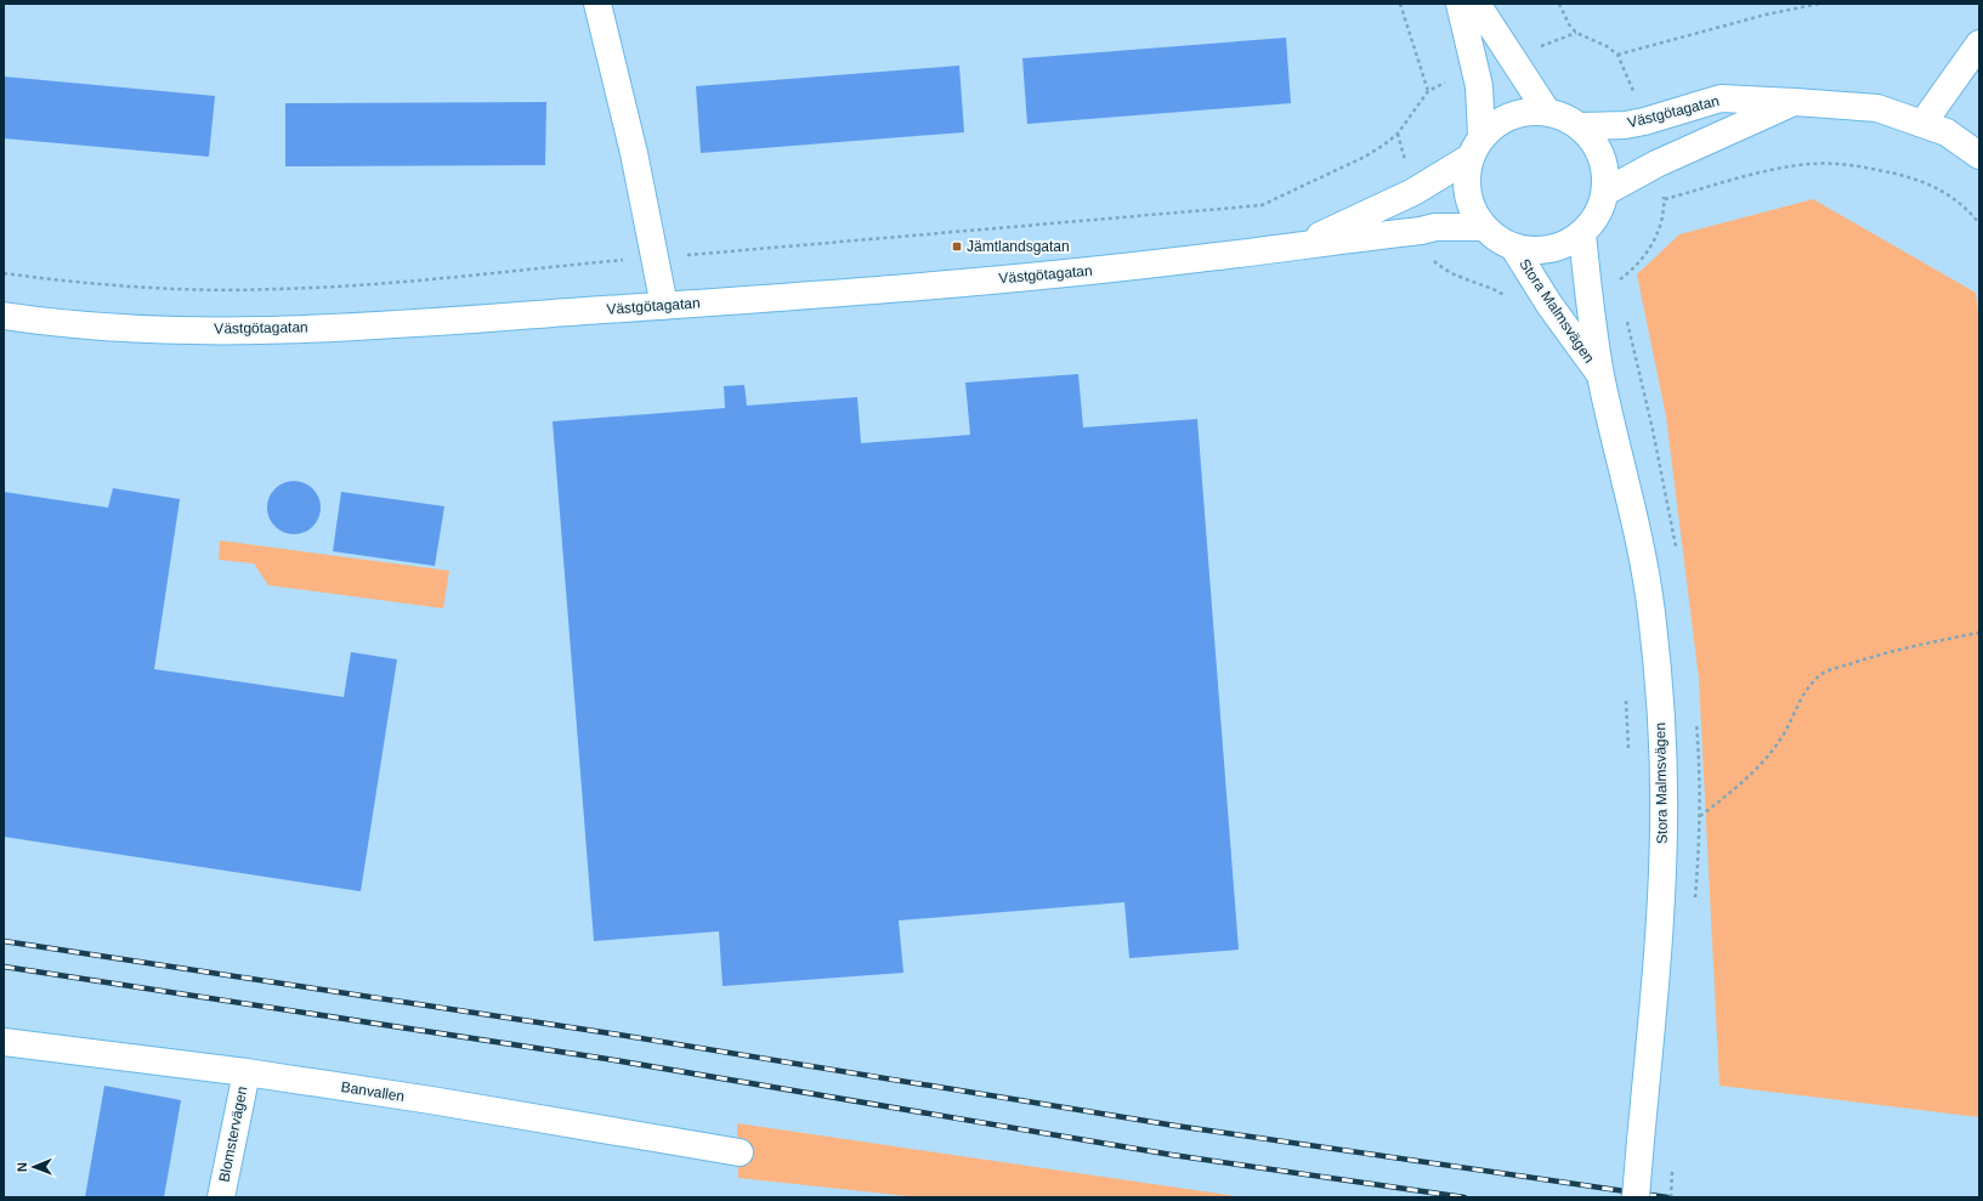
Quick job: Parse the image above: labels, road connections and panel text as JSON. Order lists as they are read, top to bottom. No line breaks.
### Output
{"streets":{"street":["Västgötagatan","Stora Malmsvägen","Banvallen","Blomstervägen"]},"crossings":[["Västgötagatan","Stora Malmsvägen"],["Banvallen","Blomstervägen"]],"places":{"transit":["Jämtlandsgatan"]},"north":"left"}
